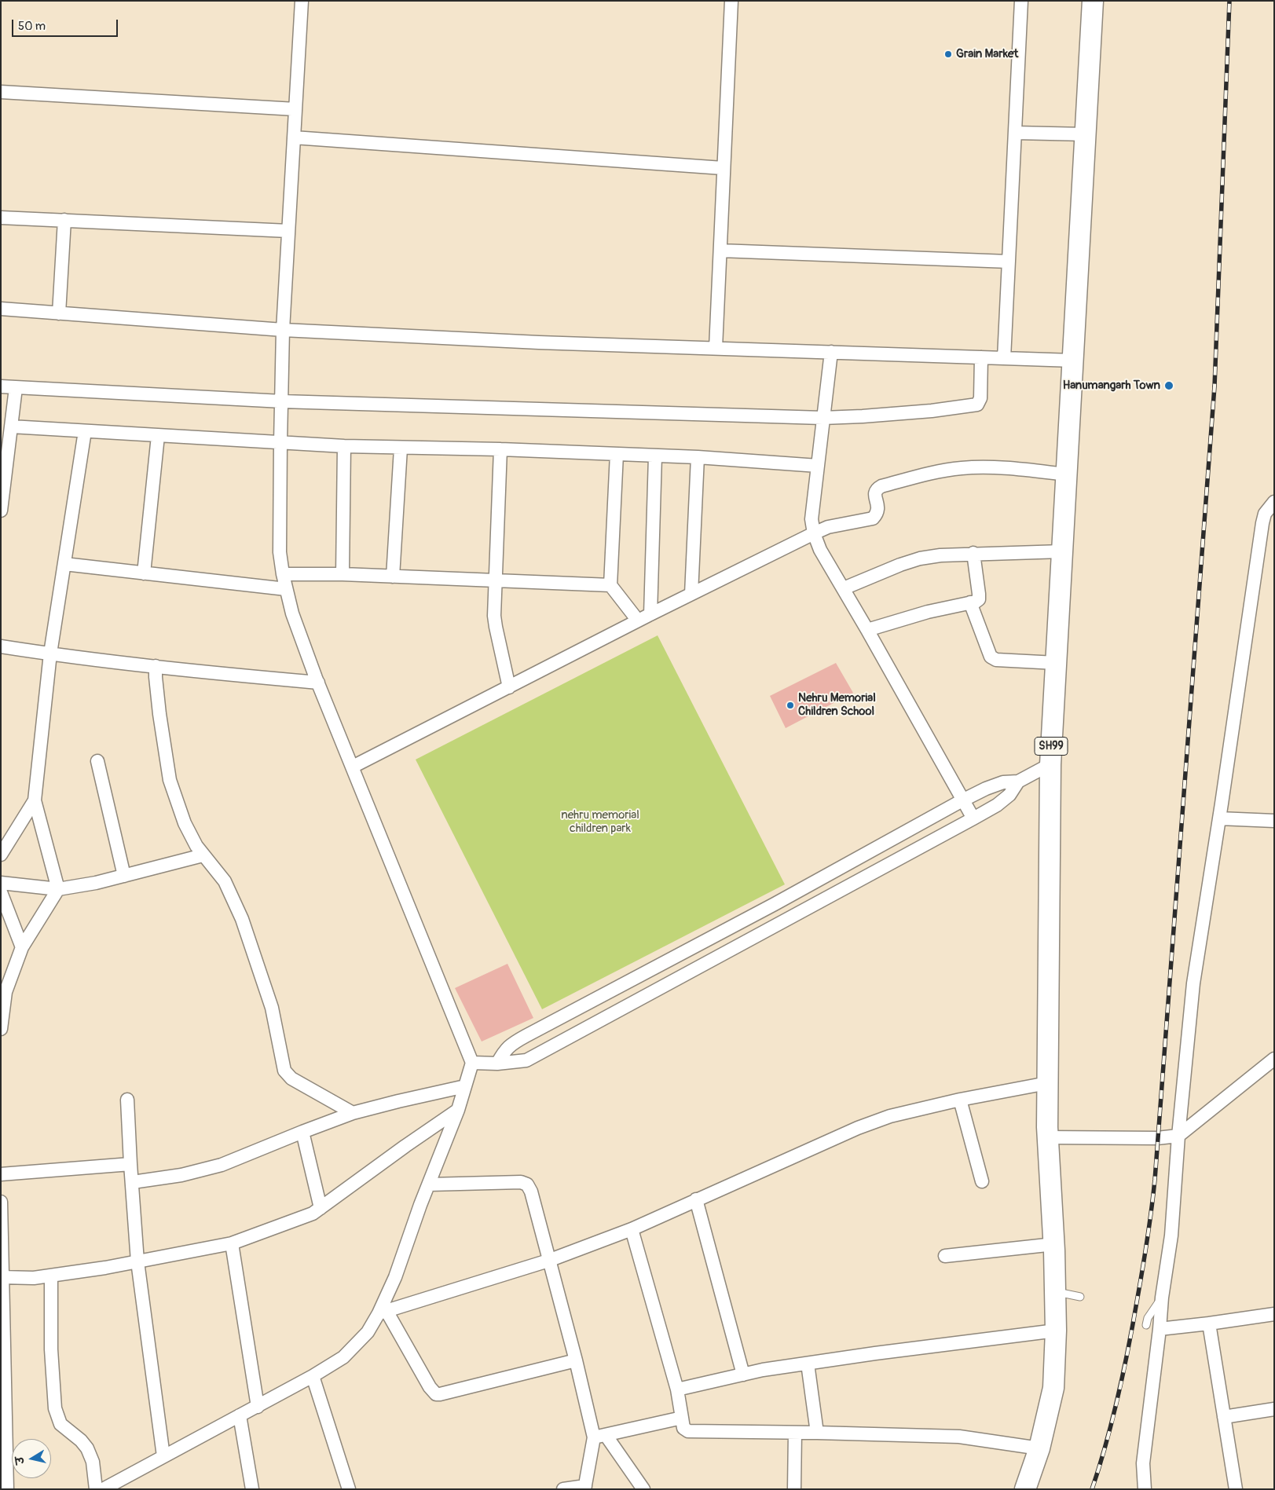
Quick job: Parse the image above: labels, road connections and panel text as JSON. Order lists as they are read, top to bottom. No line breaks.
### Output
{"streets":{"main road":["SH99"]},"parks":["nehru memorial children park"],"places":["Grain Market","Hanumangarh Town","Nehru Memorial Children School"],"scale_bar":"50 m","north":"left"}
